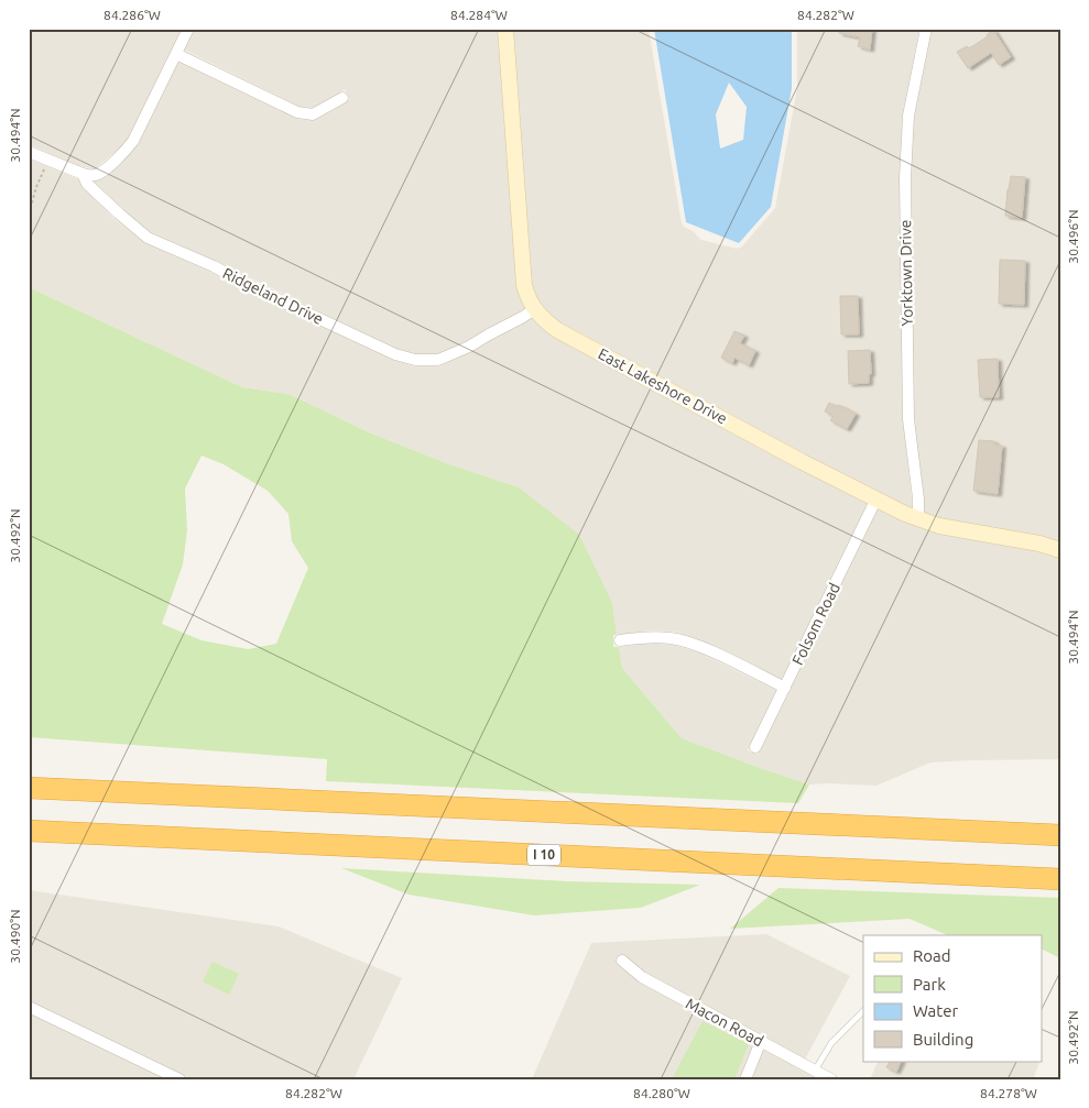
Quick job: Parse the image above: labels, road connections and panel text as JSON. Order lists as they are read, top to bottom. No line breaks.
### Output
{"streets":{"highway":["I 10"],"street":["Yorktown Drive","Ridgeland Drive","East Lakeshore Drive","Folsom Road","Macon Road"]},"crossings":[["Yorktown Drive","East Lakeshore Drive"],["Ridgeland Drive","East Lakeshore Drive"],["East Lakeshore Drive","Folsom Road"]],"legend":["Road","Park","Water","Building"],"coordinates":["84.286°W","84.284°W","84.282°W","30.494°N","30.496°N","30.492°N","30.490°N","84.280°W","84.278°W"]}
